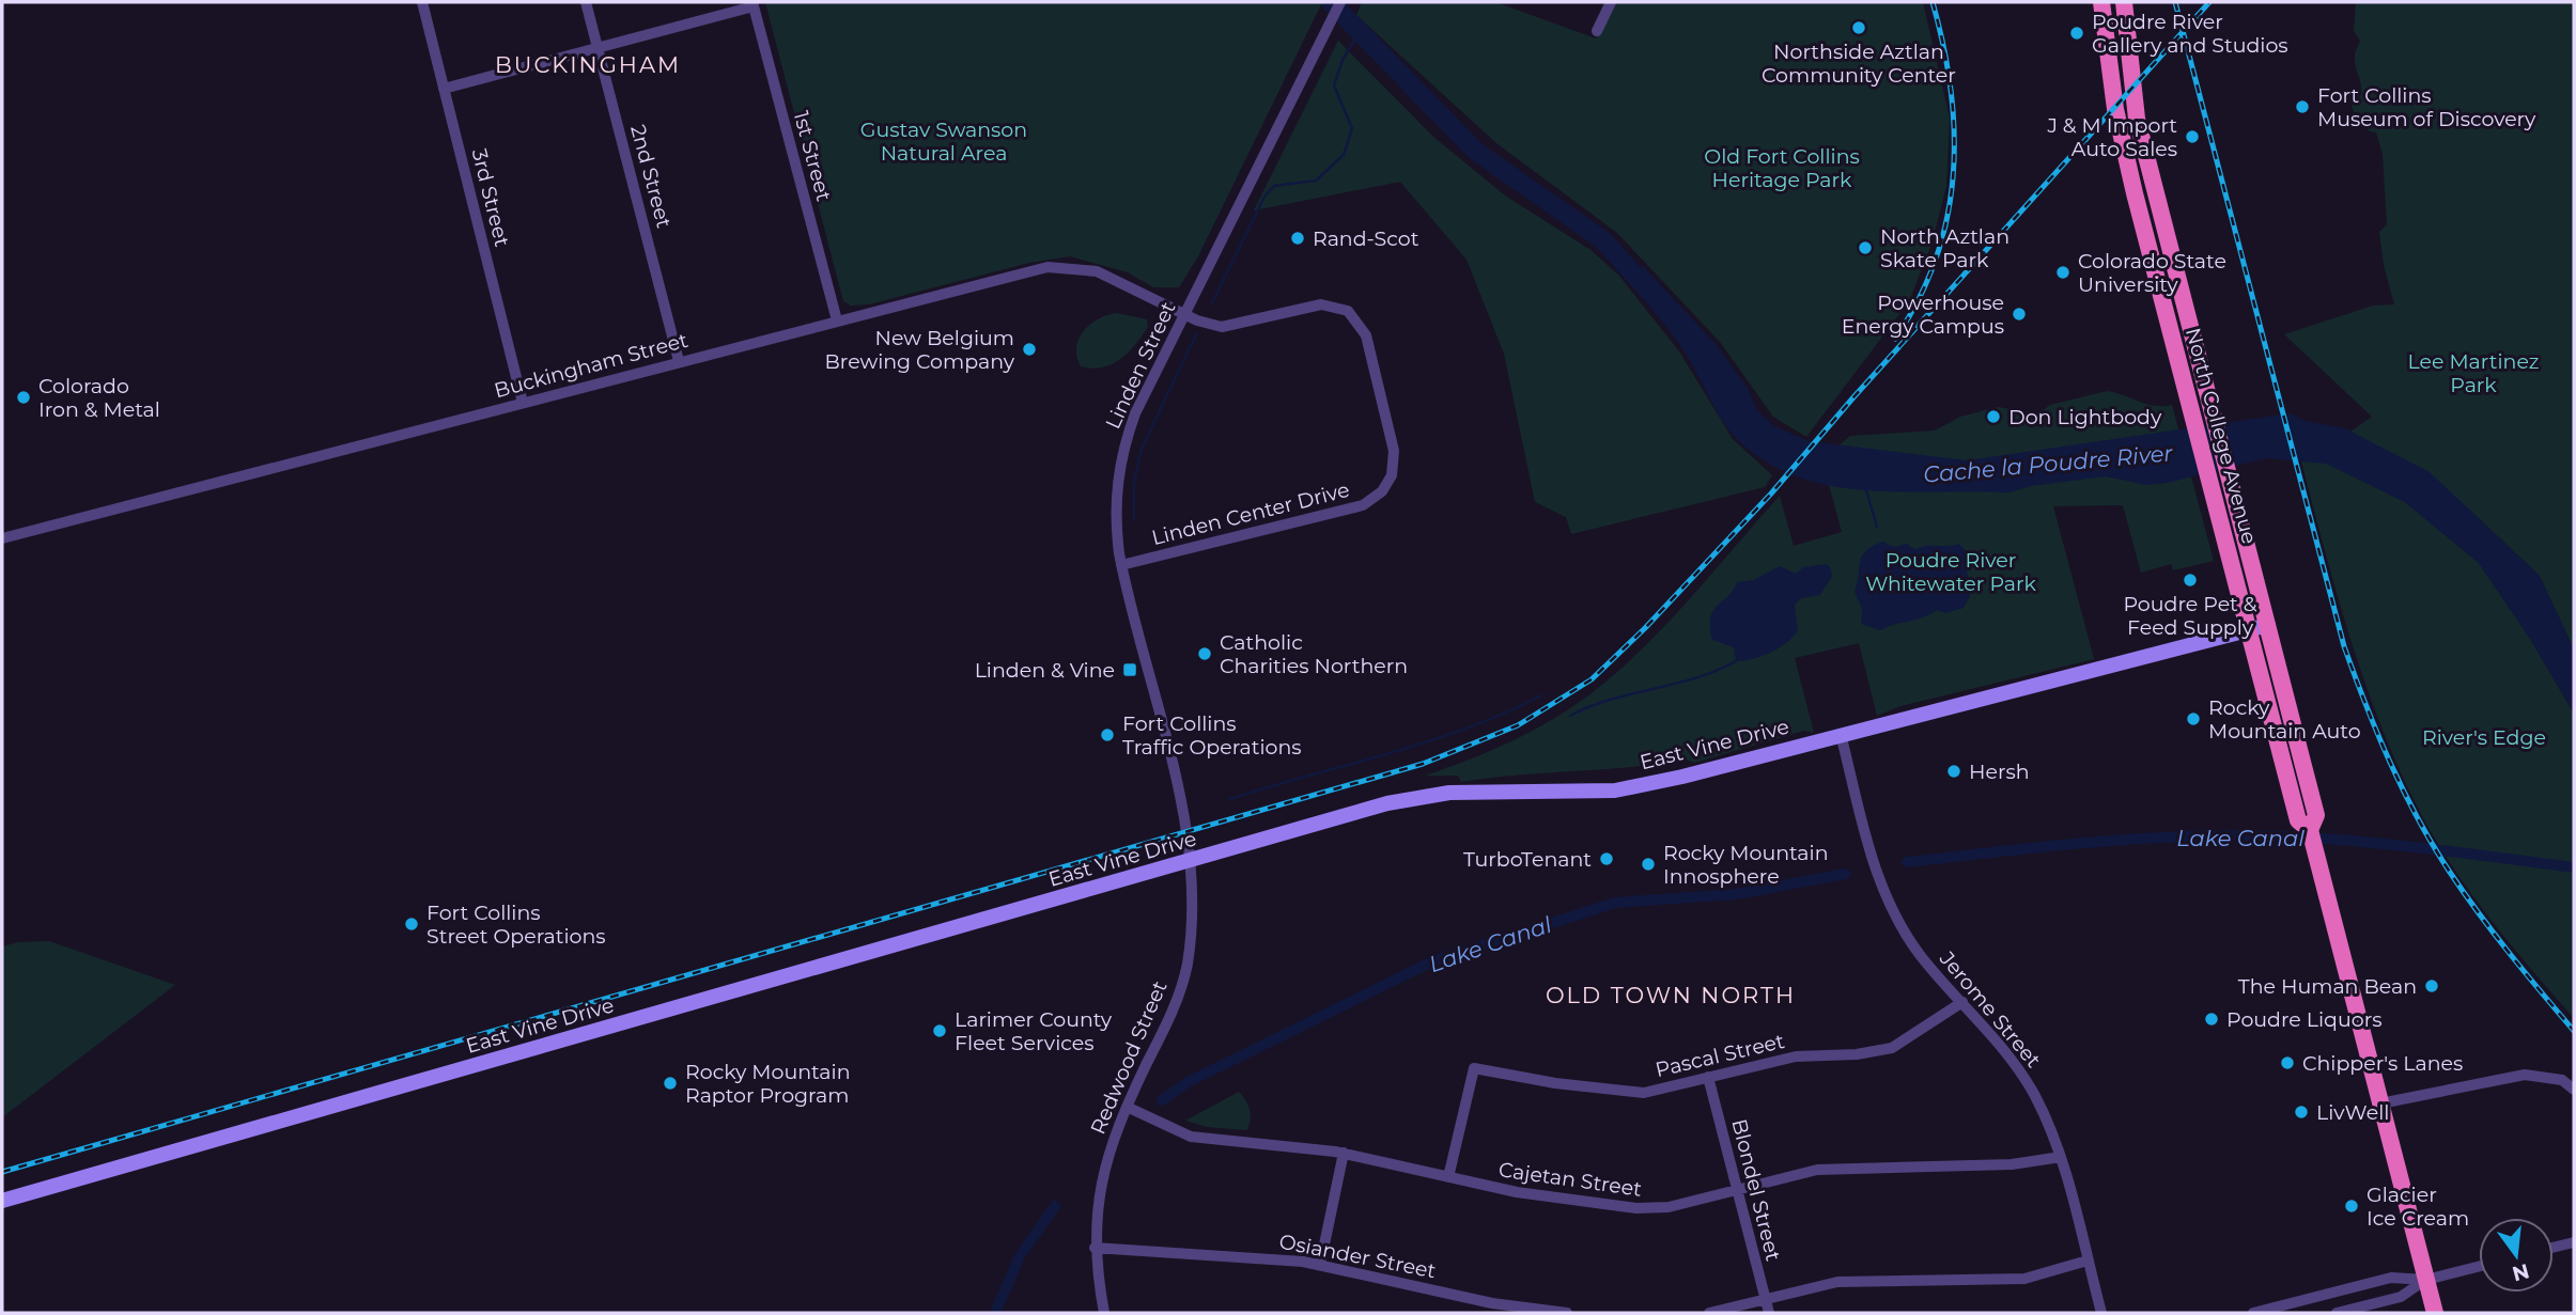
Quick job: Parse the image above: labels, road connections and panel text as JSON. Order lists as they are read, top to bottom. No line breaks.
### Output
{"streets":{"highway":["North College Avenue"],"main road":["East Vine Drive"],"street":["1st Street","2nd Street","3rd Street","Buckingham Street","Linden Street","Linden Center Drive","Jerome Street","Pascal Street","Redwood Street","Cajetan Street","Blondel Street","Osiander Street"]},"crossings":[["1st Street","Buckingham Street"],["2nd Street","Buckingham Street"],["3rd Street","Buckingham Street"],["Buckingham Street","Linden Street"],["Buckingham Street","Linden Center Drive"],["Linden Street","Linden Center Drive"],["Linden Street","East Vine Drive"],["Linden Street","Redwood Street"],["North College Avenue","East Vine Drive"],["East Vine Drive","Jerome Street"],["East Vine Drive","Redwood Street"],["Jerome Street","Pascal Street"],["Jerome Street","Cajetan Street"],["Pascal Street","Cajetan Street"],["Pascal Street","Blondel Street"],["Redwood Street","Cajetan Street"],["Redwood Street","Osiander Street"],["Cajetan Street","Blondel Street"]],"districts":["BUCKINGHAM","OLD TOWN NORTH"],"water":["Cache la Poudre River","Lake Canal"],"parks":["Gustav Swanson Natural Area","Old Fort Collins Heritage Park","Lee Martinez Park","Poudre River Whitewater Park","River's Edge"],"places":{"other":["Northside Aztlan Community Center","Poudre River Gallery and Studios","Fort Collins Museum of Discovery","J & M Import Auto Sales","Rand-Scot","North Aztlan Skate Park","Colorado State University","Powerhouse Energy Campus","New Belgium Brewing Company","Colorado Iron & Metal","Don Lightbody","Poudre Pet & Feed Supply","Catholic Charities Northern","Rocky Mountain Auto","Fort Collins Traffic Operations","Hersh","TurboTenant","Rocky Mountain Innosphere","Fort Collins Street Operations","The Human Bean","Poudre Liquors","Larimer County Fleet Services","Chipper's Lanes","Rocky Mountain Raptor Program","LivWell","Glacier Ice Cream"],"transit":["Linden & Vine"]},"north":"bottom"}
